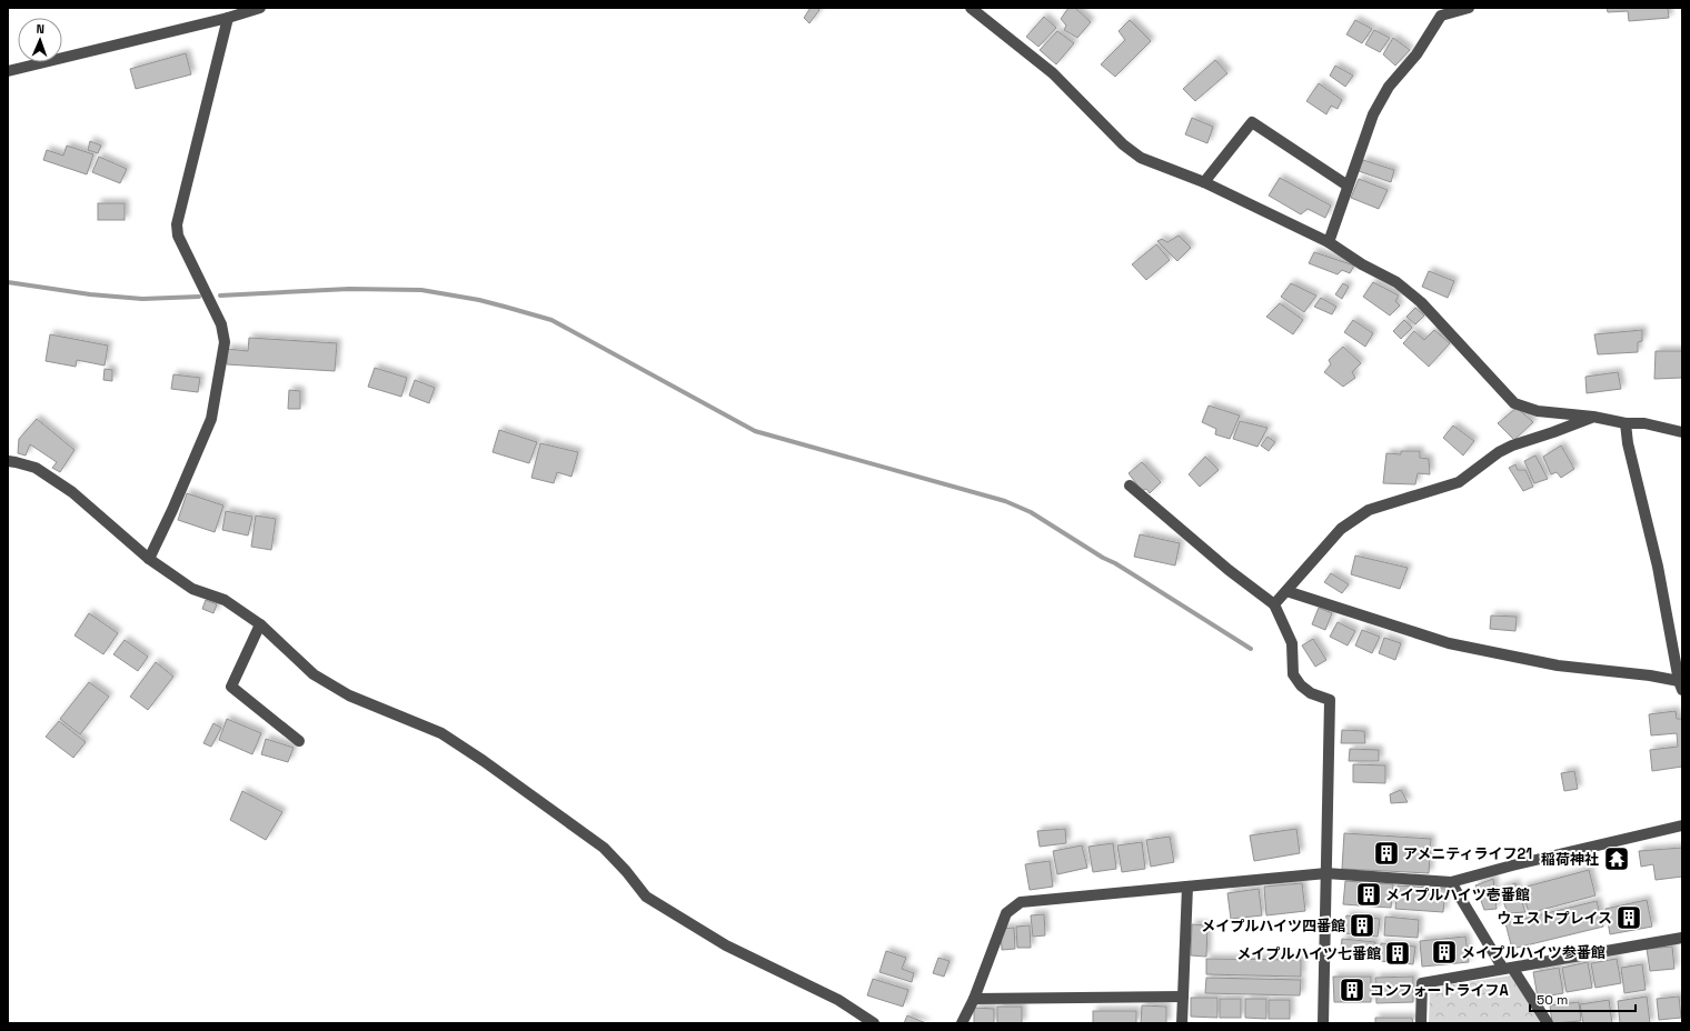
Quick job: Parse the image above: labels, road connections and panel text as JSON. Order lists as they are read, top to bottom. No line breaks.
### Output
{"places":{"building":["アメニティライフ21","メイプルハイツ壱番館","ウェストプレイス","メイプルハイツ四番館","メイプルハイツ参番館","メイプルハイツ七番館","コンフォートライフA"],"temple":["稲荷神社"]},"scale_bar":"50 m","north":"top"}
